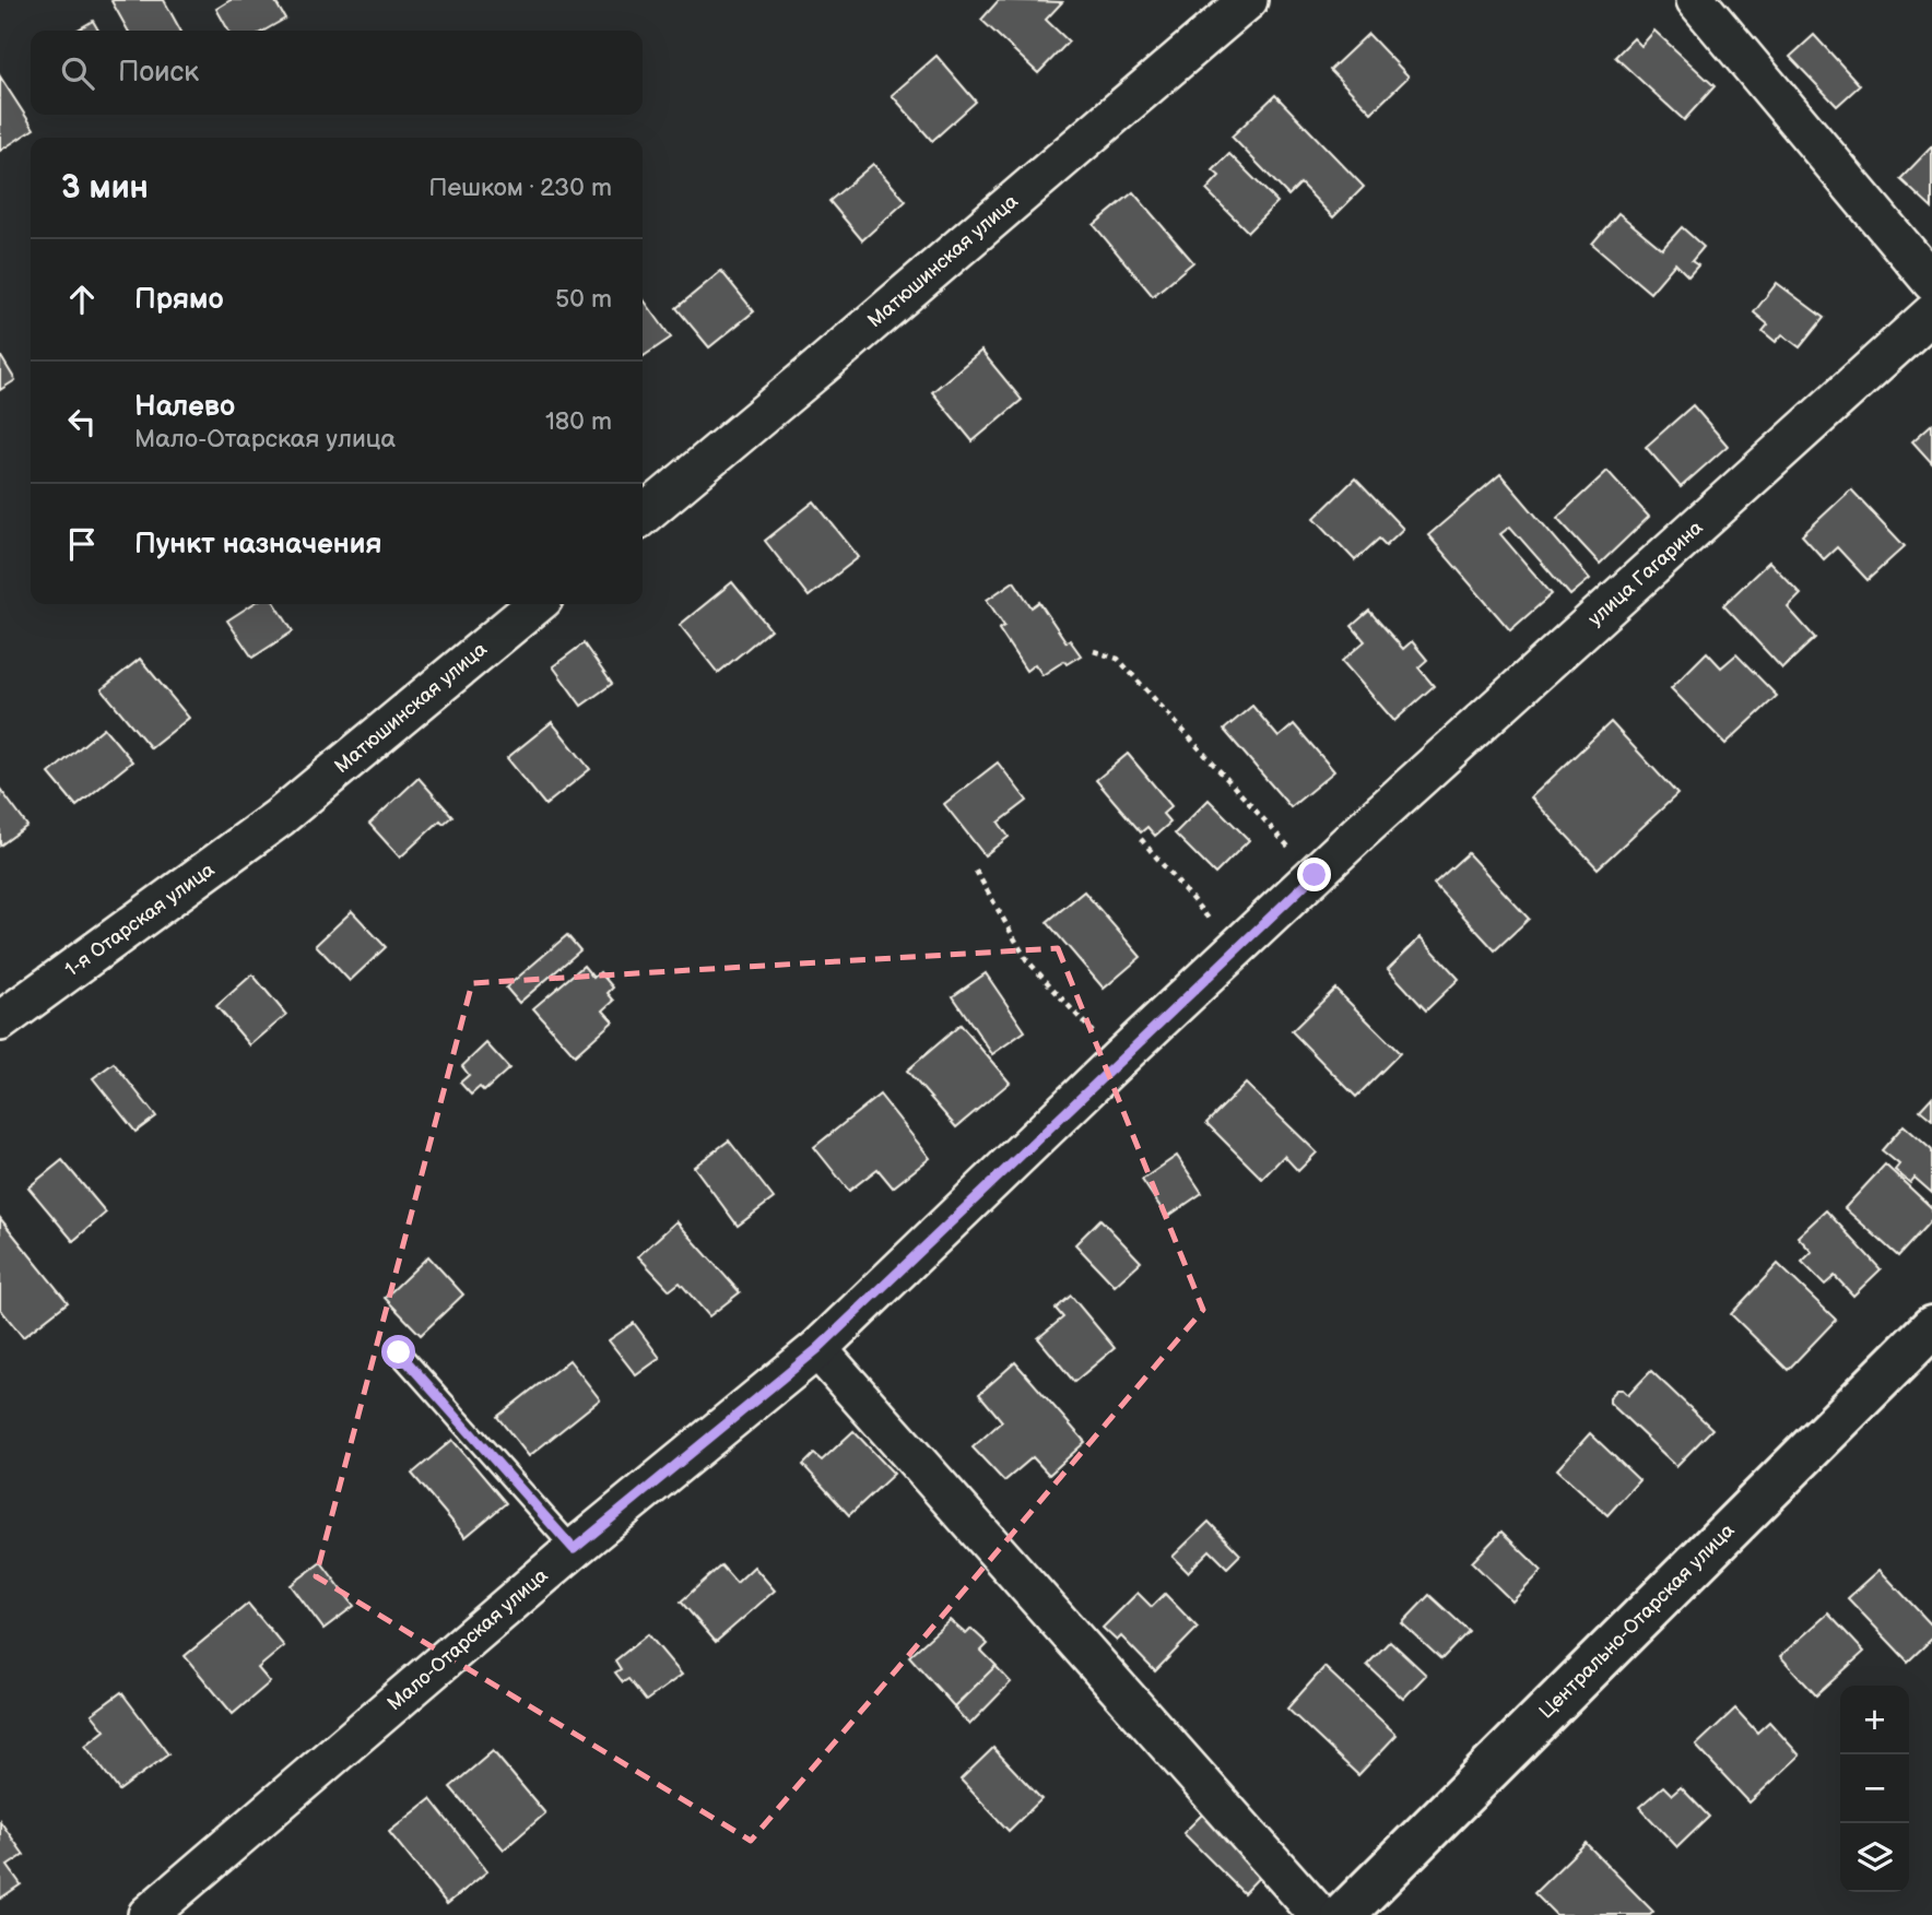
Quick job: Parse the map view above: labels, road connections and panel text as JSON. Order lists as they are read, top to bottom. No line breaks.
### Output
{"streets":{"street":["Матюшинская улица","улица Гагарина","1-я Отарская улица","Центрально-Отарская улица","Мало-Отарская улица"]},"crossings":[["Матюшинская улица","1-я Отарская улица"],["улица Гагарина","Мало-Отарская улица"]],"page":{"search":"Поиск","heading":["3 мин","Пешком · 230 m"],"list":[["Прямо","50 m"],["Налево","Мало-Отарская улица","180 m"],"Пункт назначения"],"map_buttons":["+","−"]}}
